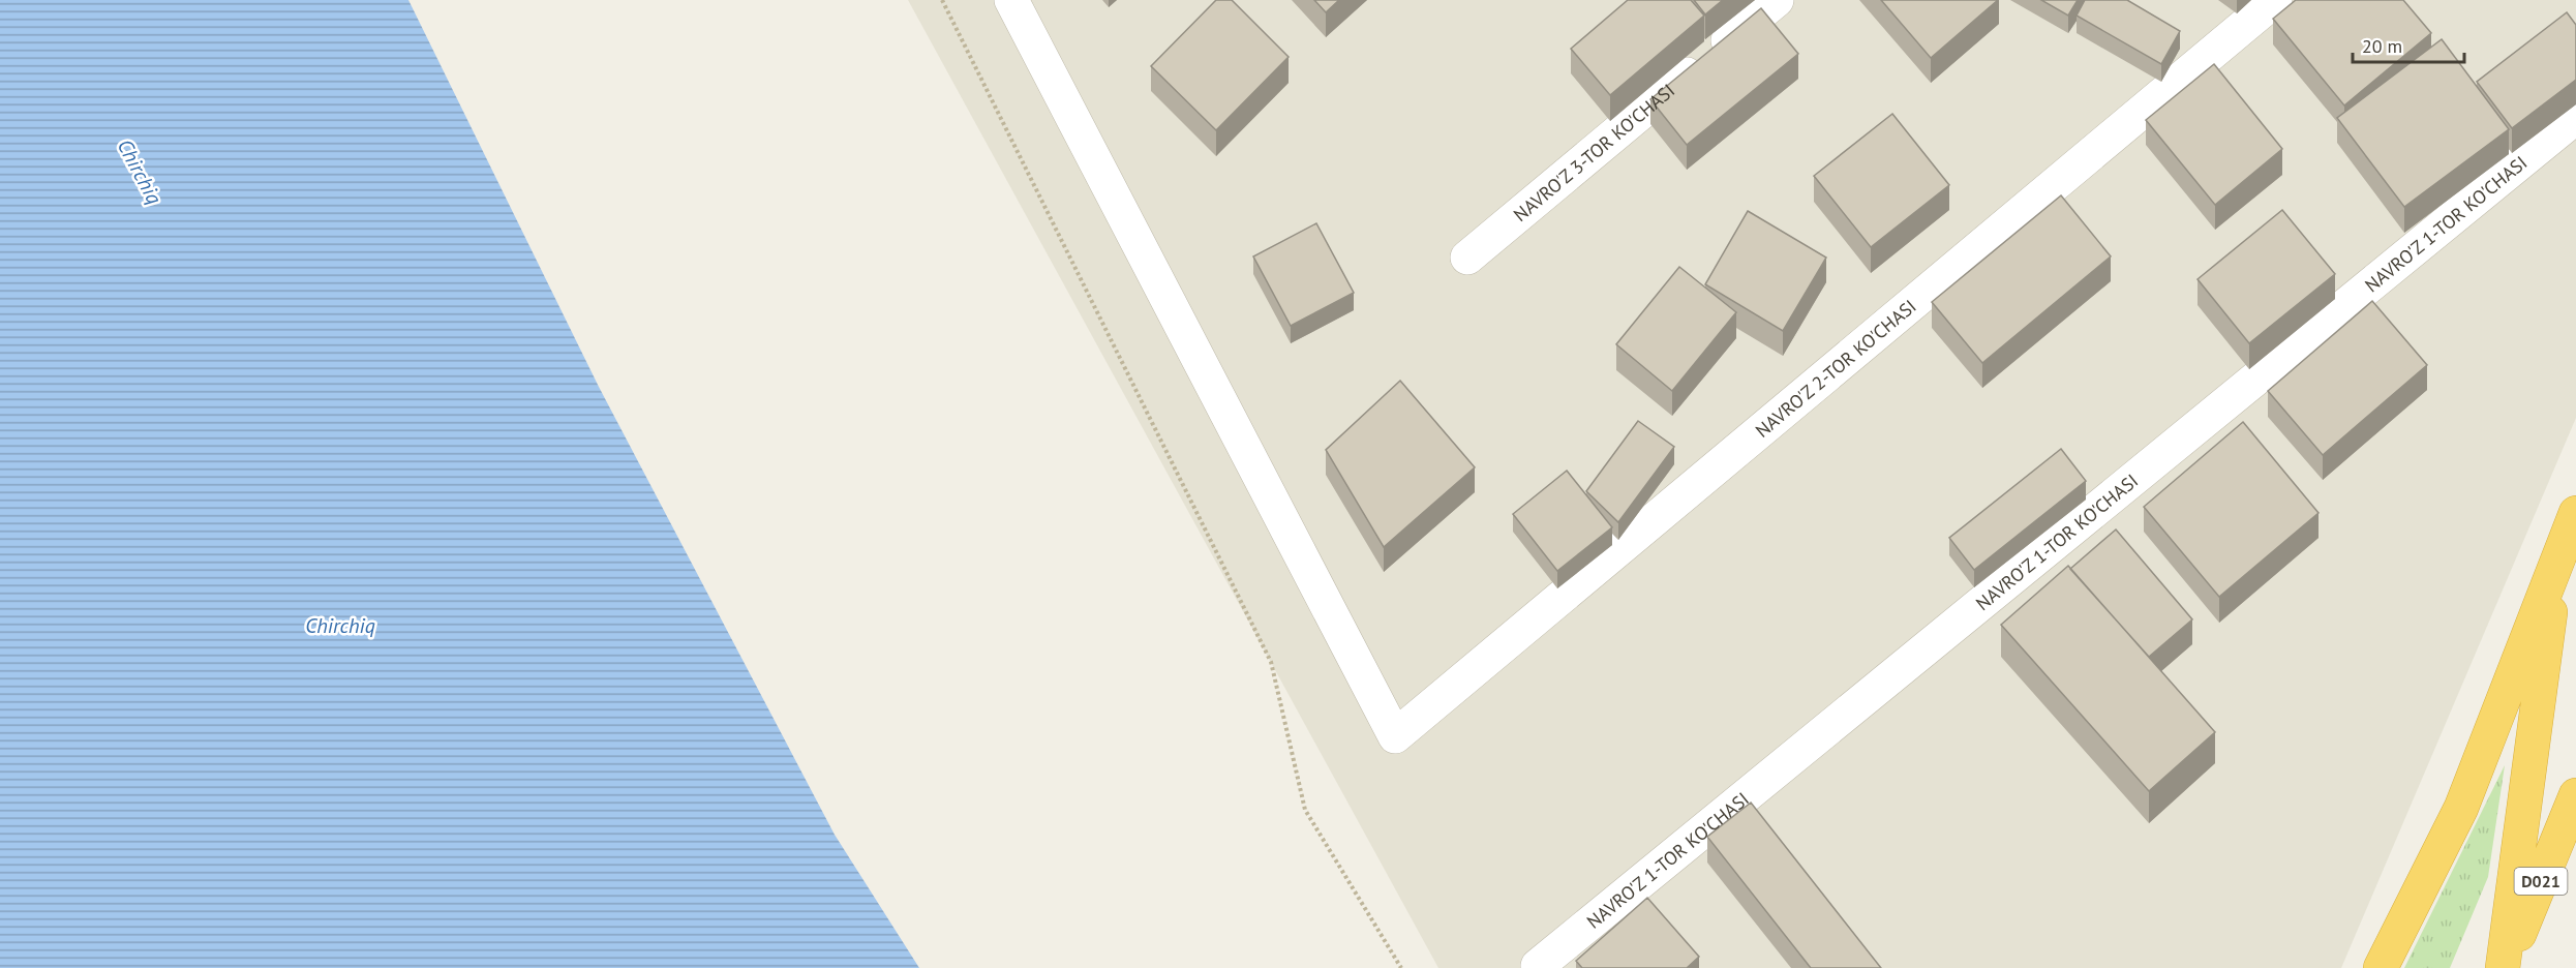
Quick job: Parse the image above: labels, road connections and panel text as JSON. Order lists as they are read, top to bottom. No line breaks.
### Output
{"streets":{"highway":["D021"],"street":["NAVRO'Z 3-TOR KO'CHASI","NAVRO'Z 1-TOR KO'CHASI","NAVRO'Z 2-TOR KO'CHASI"]},"water":["Chirchiq"],"scale_bar":"20 m"}
